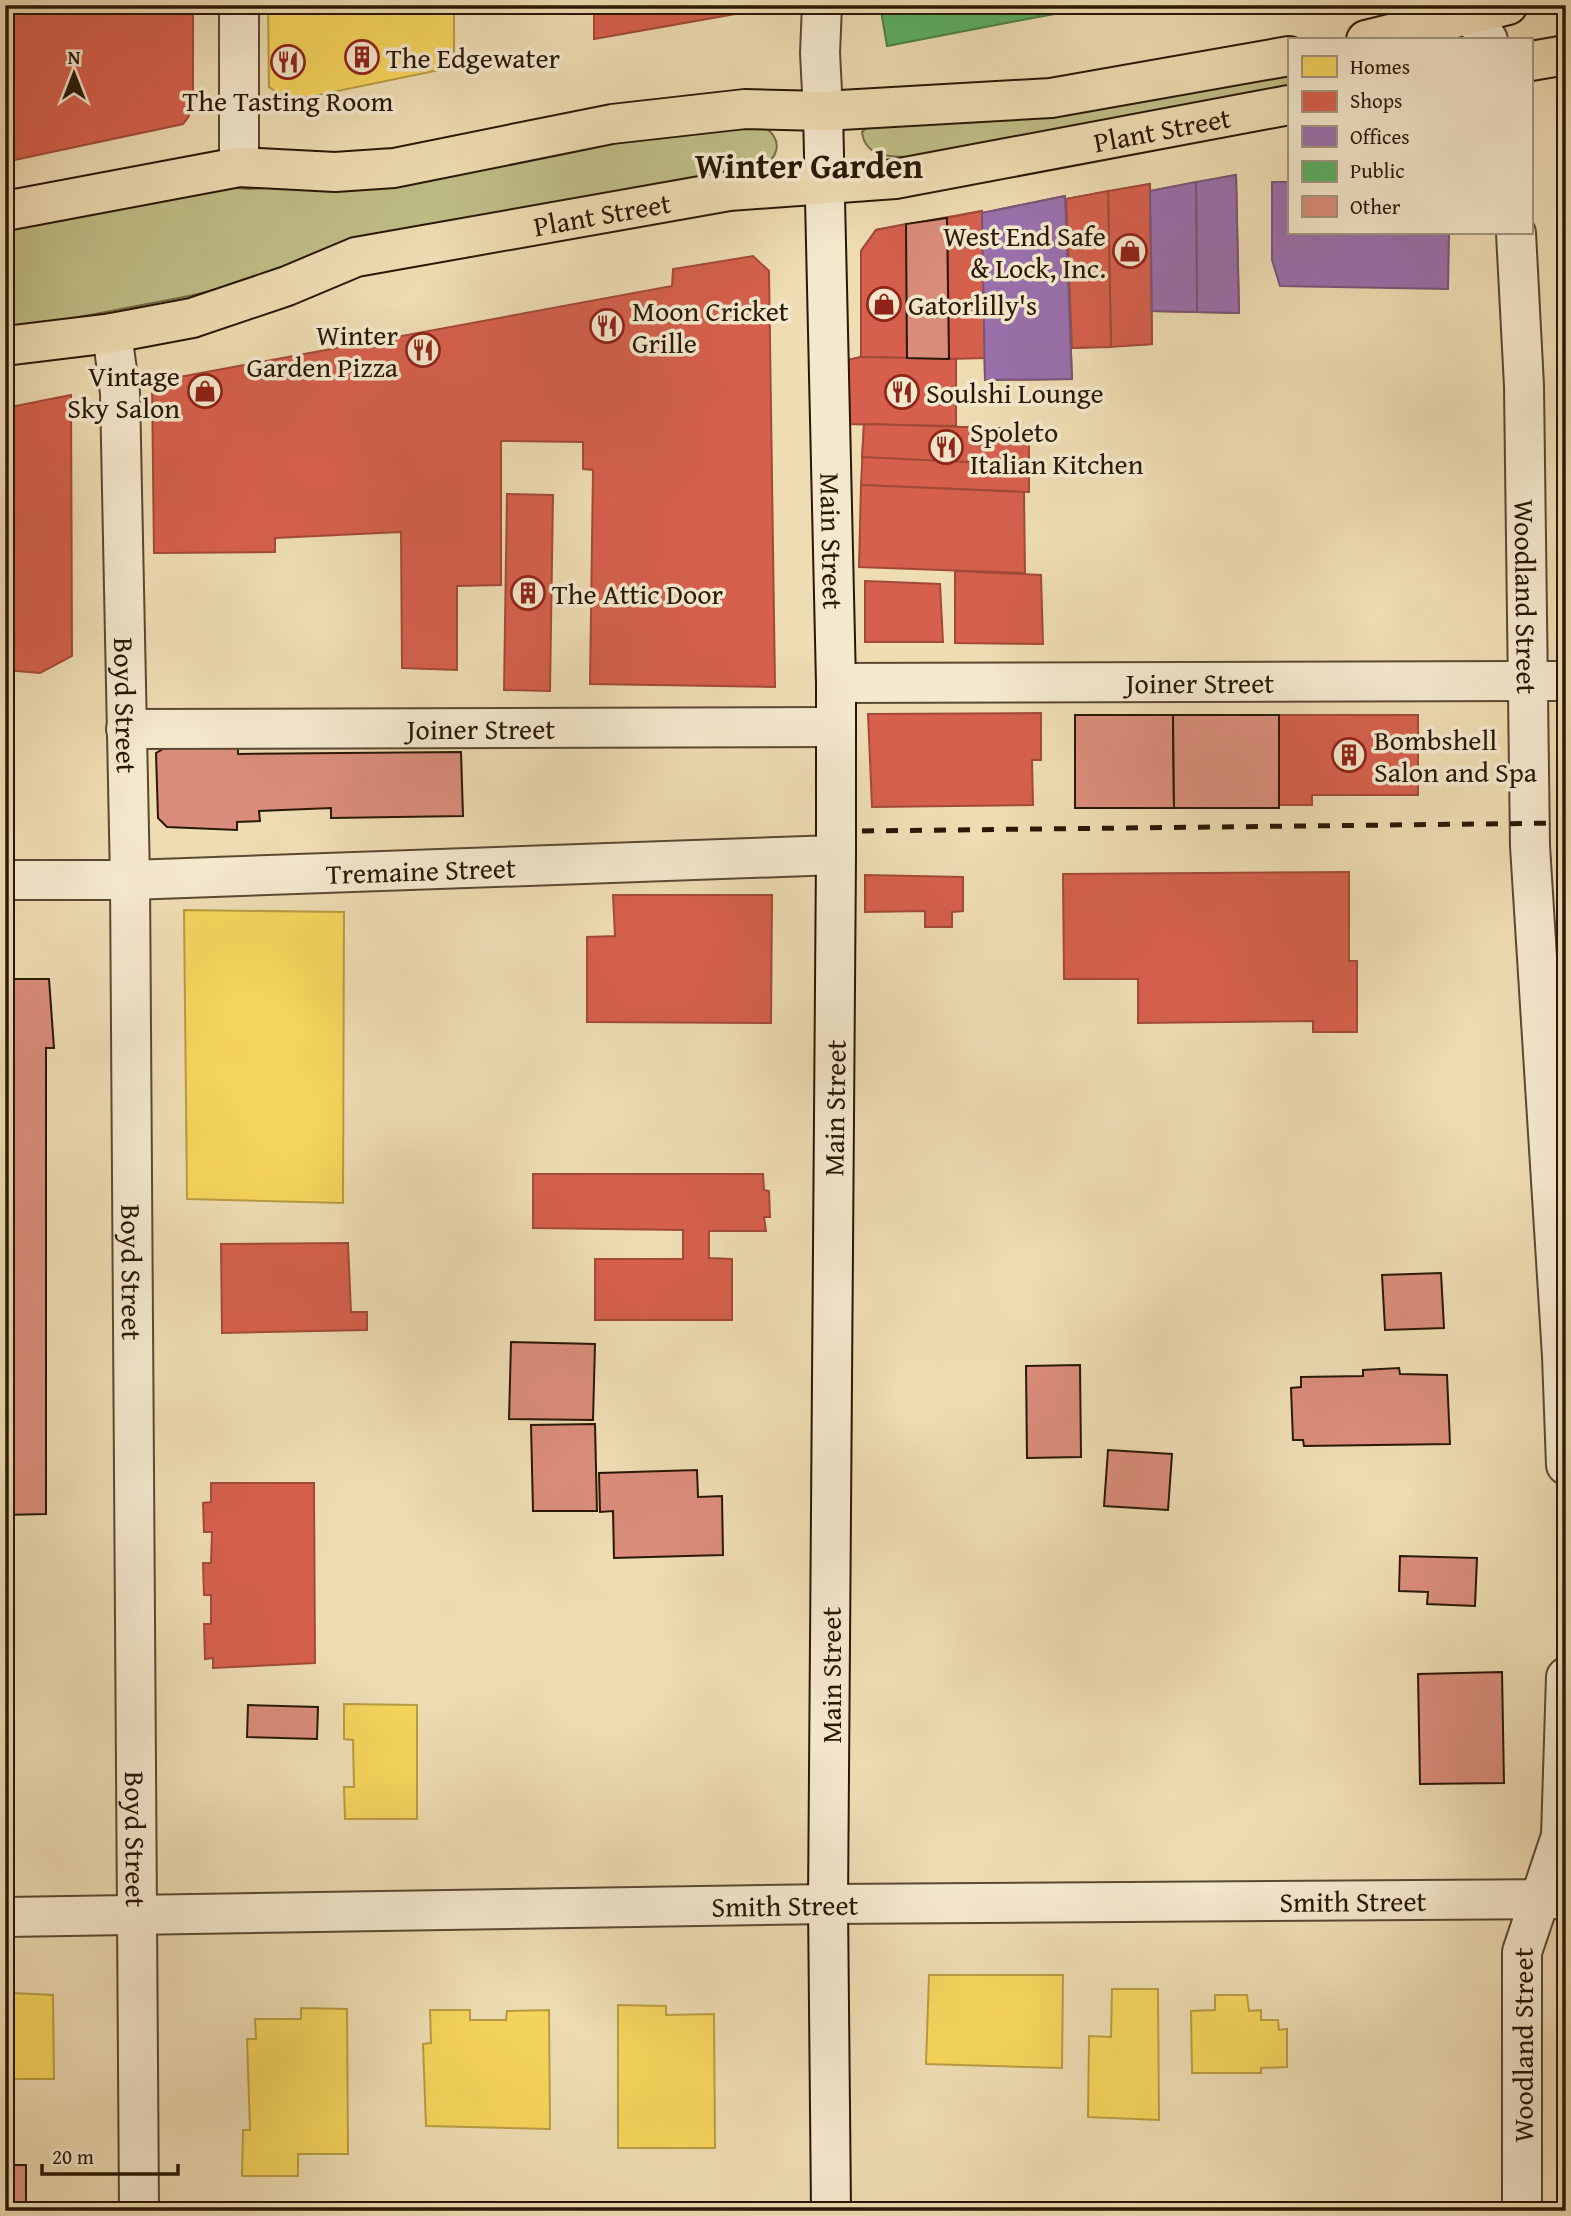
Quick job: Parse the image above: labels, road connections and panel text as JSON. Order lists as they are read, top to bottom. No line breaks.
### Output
{"streets":{"main road":["Plant Street"],"street":["Main Street","Woodland Street","Joiner Street","Boyd Street","Tremaine Street","Smith Street"]},"crossings":[["Plant Street","Main Street"],["Plant Street","Boyd Street"],["Main Street","Joiner Street"],["Main Street","Tremaine Street"],["Main Street","Smith Street"],["Woodland Street","Joiner Street"],["Woodland Street","Smith Street"],["Joiner Street","Boyd Street"],["Boyd Street","Tremaine Street"],["Boyd Street","Smith Street"]],"districts":["Winter Garden"],"places":{"building":["The Edgewater","The Attic Door","Bombshell Salon and Spa"],"restaurant":["The Tasting Room","Moon Cricket Grille","Winter Garden Pizza","Soulshi Lounge","Spoleto Italian Kitchen"],"shop":["West End Safe & Lock, Inc.","Gatorlilly's","Vintage Sky Salon"]},"legend":["Homes","Shops","Offices","Public","Other"],"scale_bar":"20 m","north":"top"}
